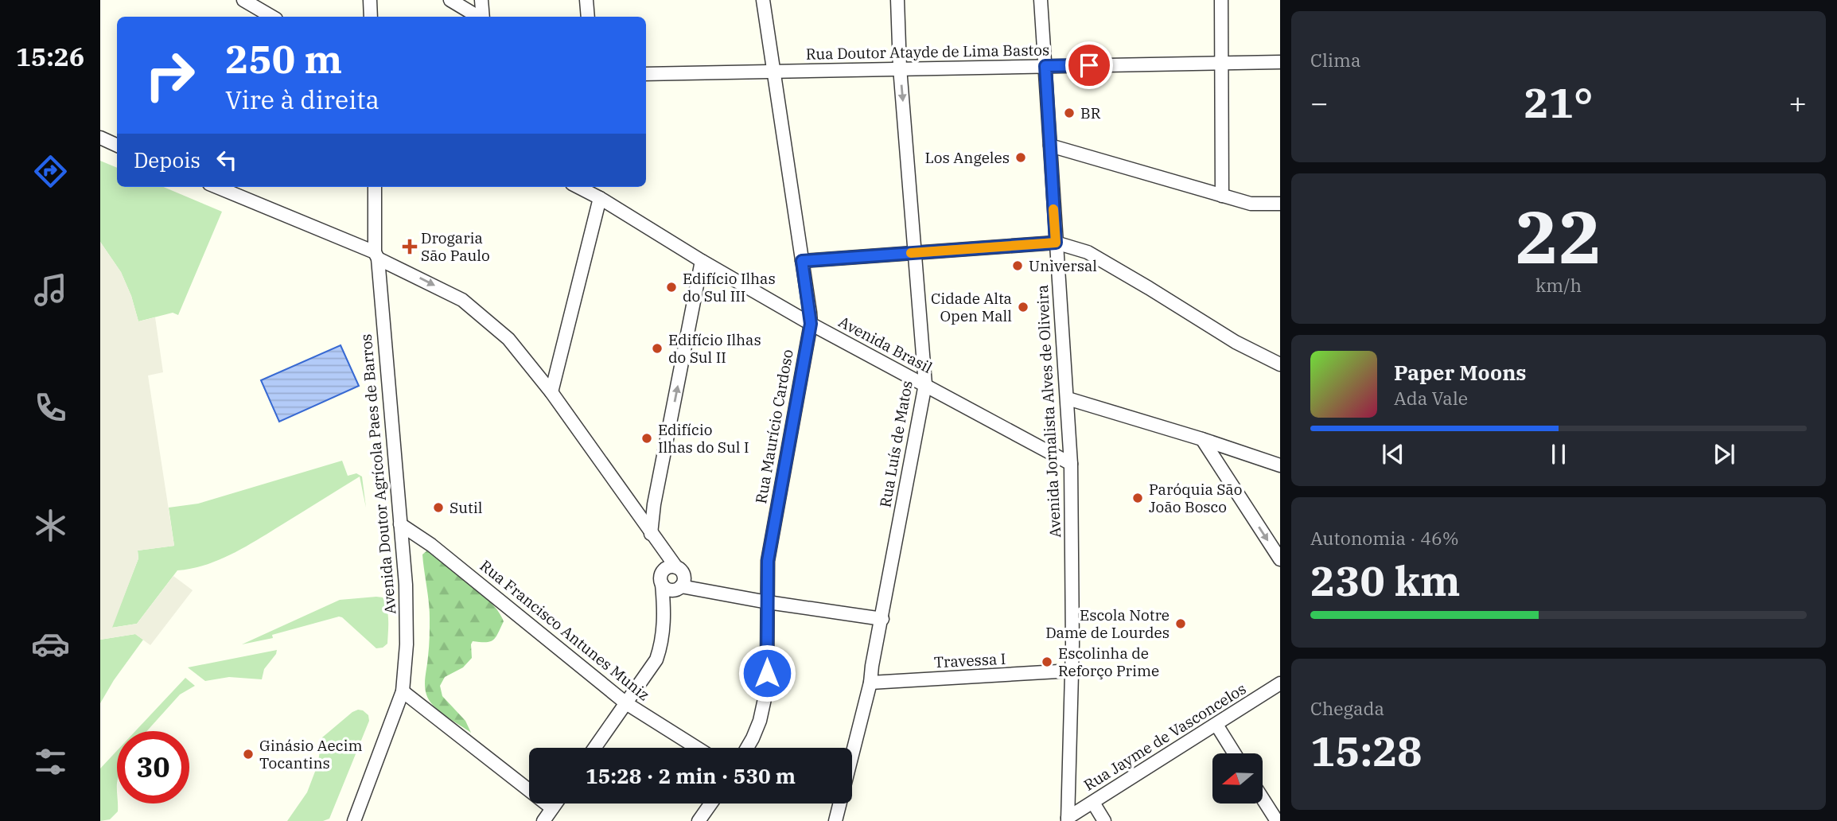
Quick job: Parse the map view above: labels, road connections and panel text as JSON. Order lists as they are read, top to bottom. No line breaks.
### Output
{"streets":{"street":["Rua Doutor Atayde de Lima Bastos","Avenida Brasil","Avenida Jornalista Alves de Oliveira","Rua Maurício Cardoso","Rua Luís de Matos","Avenida Doutor Agrícola Paes de Barros","Rua Francisco Antunes Muniz","Travessa I","Rua Jayme de Vasconcelos"]},"crossings":[["Rua Doutor Atayde de Lima Bastos","Avenida Jornalista Alves de Oliveira"],["Rua Doutor Atayde de Lima Bastos","Rua Maurício Cardoso"],["Rua Doutor Atayde de Lima Bastos","Rua Luís de Matos"],["Avenida Brasil","Avenida Jornalista Alves de Oliveira"],["Avenida Brasil","Rua Maurício Cardoso"],["Avenida Brasil","Rua Luís de Matos"],["Avenida Jornalista Alves de Oliveira","Travessa I"],["Avenida Jornalista Alves de Oliveira","Rua Jayme de Vasconcelos"],["Rua Luís de Matos","Travessa I"],["Avenida Doutor Agrícola Paes de Barros","Rua Francisco Antunes Muniz"]],"places":{"other":["BR","Los Angeles","Universal","Edifício Ilhas do Sul III","Cidade Alta Open Mall","Edifício Ilhas do Sul II","Edifício Ilhas do Sul I","Paróquia São João Bosco","Sutil","Escola Notre Dame de Lourdes","Escolinha de Reforço Prime","Ginásio Aecim Tocantins"],"health":["Drogaria São Paulo"]},"north":"left","page":{"tabs":"15:26","tile":["Clima",["22","km/h"],["Autonomia · 46%","230 km"],["Chegada","15:28"]],"turn":["250 m","Vire à direita"],"heat":["−","21°","+"],"then":"Depois","song":["Paper Moons","Ada Vale"],"limit":"30","trip":"15:28 · 2 min · 530 m"}}
